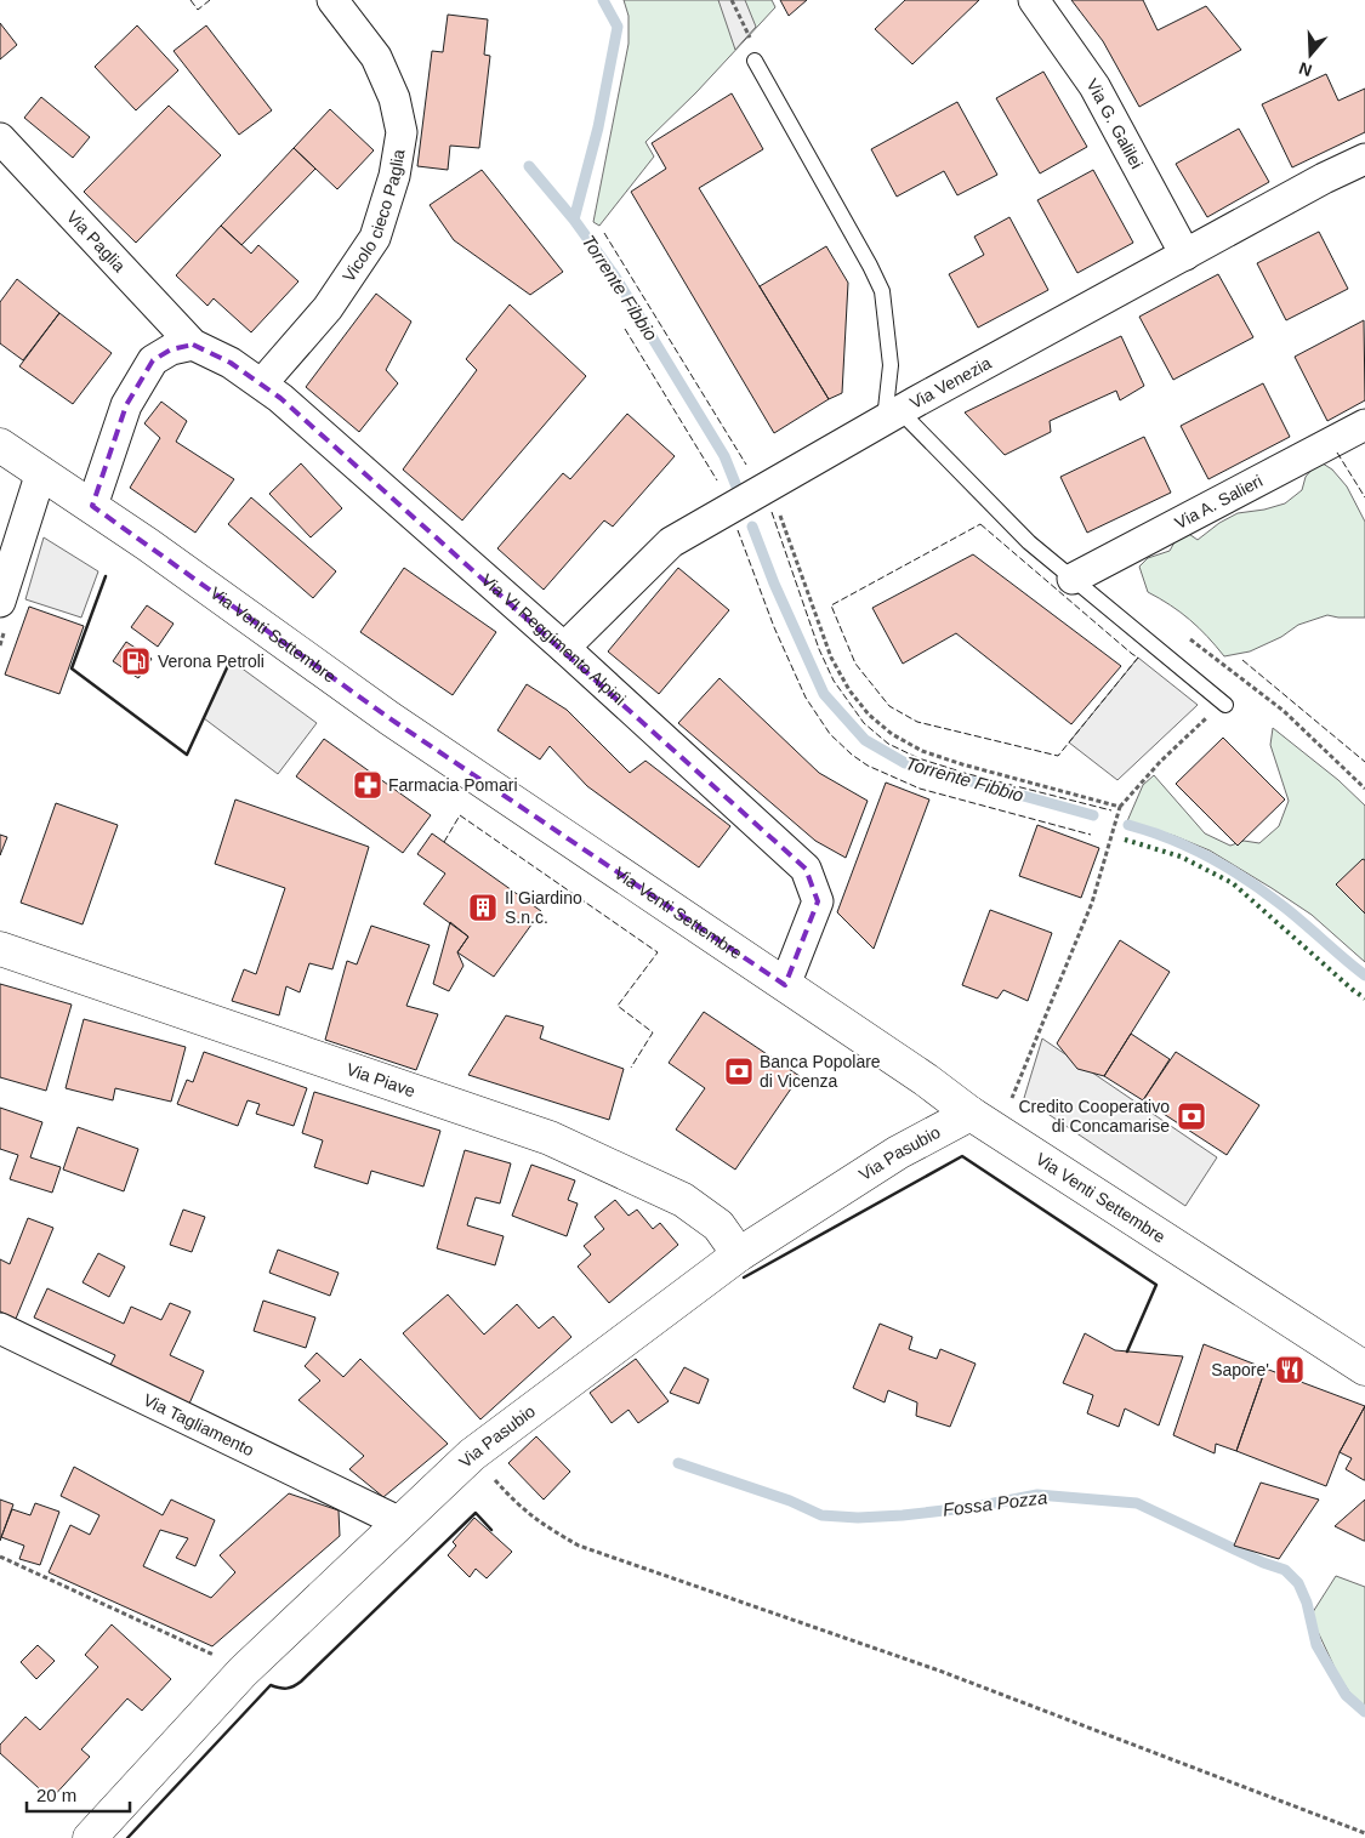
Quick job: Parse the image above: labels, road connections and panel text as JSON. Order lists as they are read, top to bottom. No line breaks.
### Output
{"streets":{"street":["Via G. Galilei","Vicolo cieco Paglia","Via Paglia","Via Venezia","Via A. Salieri","Via Venti Settembre","Via VI Reggimento Alpini","Via Piave","Via Pasubio","Via Tagliamento"]},"crossings":[["Via G. Galilei","Via Venezia"],["Vicolo cieco Paglia","Via VI Reggimento Alpini"],["Via Paglia","Via VI Reggimento Alpini"],["Via Venezia","Via VI Reggimento Alpini"],["Via Venti Settembre","Via VI Reggimento Alpini"],["Via Venti Settembre","Via Pasubio"],["Via Piave","Via Pasubio"],["Via Pasubio","Via Tagliamento"]],"water":["Torrente Fibbio","Fossa Pozza"],"places":{"fuel station":["Verona Petroli"],"pharmacy":["Farmacia Pomari"],"building":["Il Giardino S.n.c."],"bank":["Banca Popolare di Vicenza","Credito Cooperativo di Concamarise"],"restaurant":["Sapore'"]},"scale_bar":"20 m","north":"bottom"}
